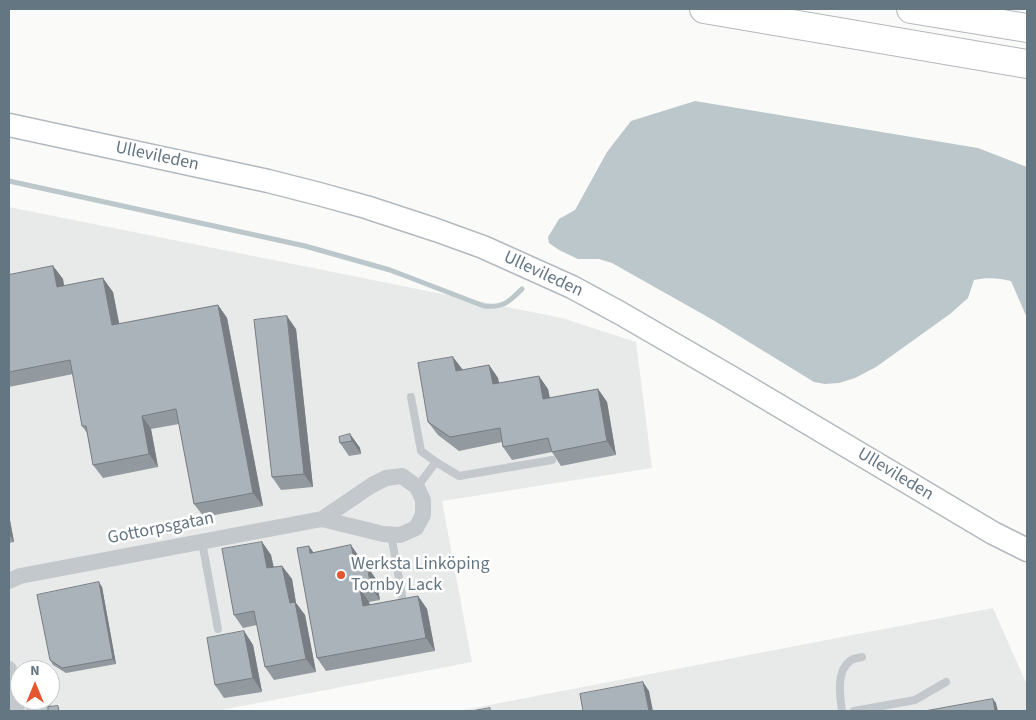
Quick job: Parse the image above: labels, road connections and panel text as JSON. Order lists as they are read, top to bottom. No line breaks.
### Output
{"streets":{"main road":["Ullevileden"],"street":["Gottorpsgatan"]},"places":["Werksta Linköping Tornby Lack"],"north":"top"}
